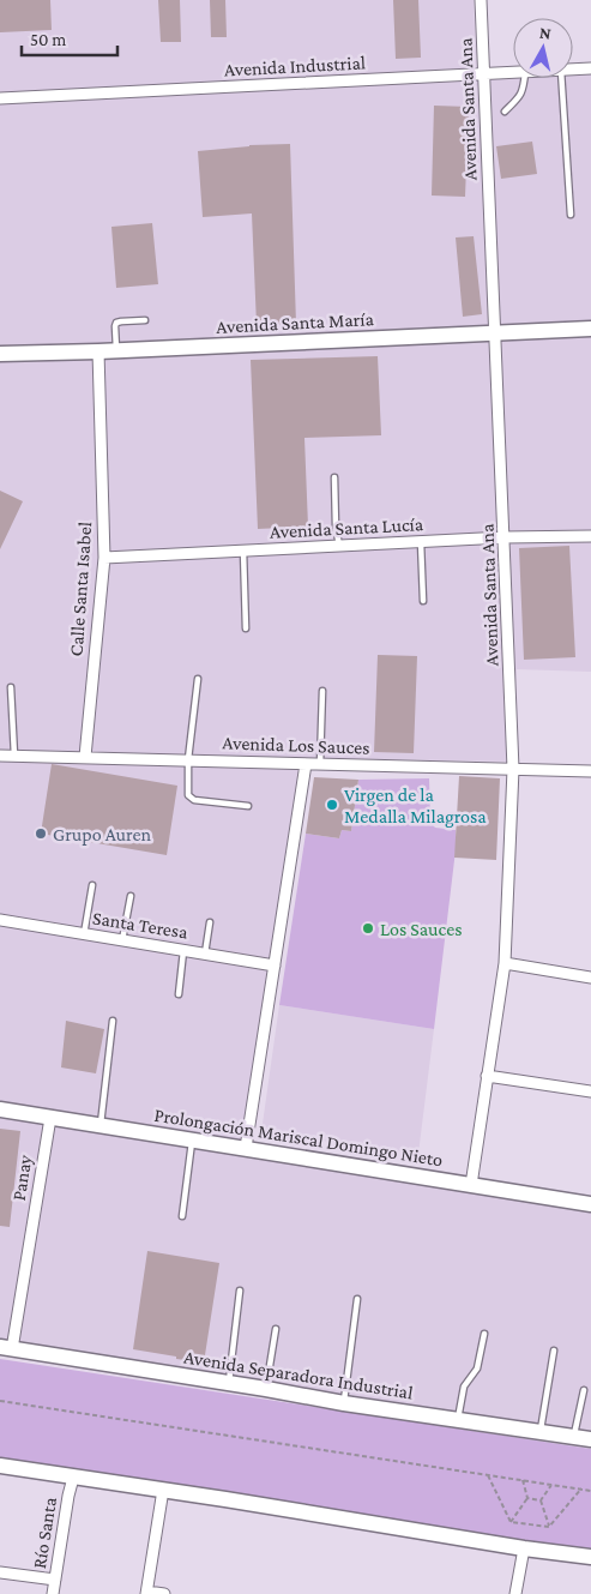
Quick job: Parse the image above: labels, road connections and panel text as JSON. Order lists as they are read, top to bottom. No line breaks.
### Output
{"streets":{"street":["Avenida Industrial","Avenida Santa Ana","Avenida Santa María","Avenida Santa Lucía","Calle Santa Isabel","Avenida Los Sauces","Santa Teresa","Prolongación Mariscal Domingo Nieto","Panay","Avenida Separadora Industrial","Río Santa"]},"crossings":[["Avenida Industrial","Avenida Santa Ana"],["Avenida Santa Ana","Avenida Santa María"],["Avenida Santa Ana","Avenida Santa Lucía"],["Avenida Santa Ana","Avenida Los Sauces"],["Avenida Santa Ana","Prolongación Mariscal Domingo Nieto"],["Avenida Santa María","Calle Santa Isabel"],["Avenida Santa Lucía","Calle Santa Isabel"],["Calle Santa Isabel","Avenida Los Sauces"],["Prolongación Mariscal Domingo Nieto","Panay"],["Panay","Avenida Separadora Industrial"]],"places":["Virgen de la Medalla Milagrosa","Grupo Auren","Los Sauces"],"scale_bar":"50 m","north":"top"}
